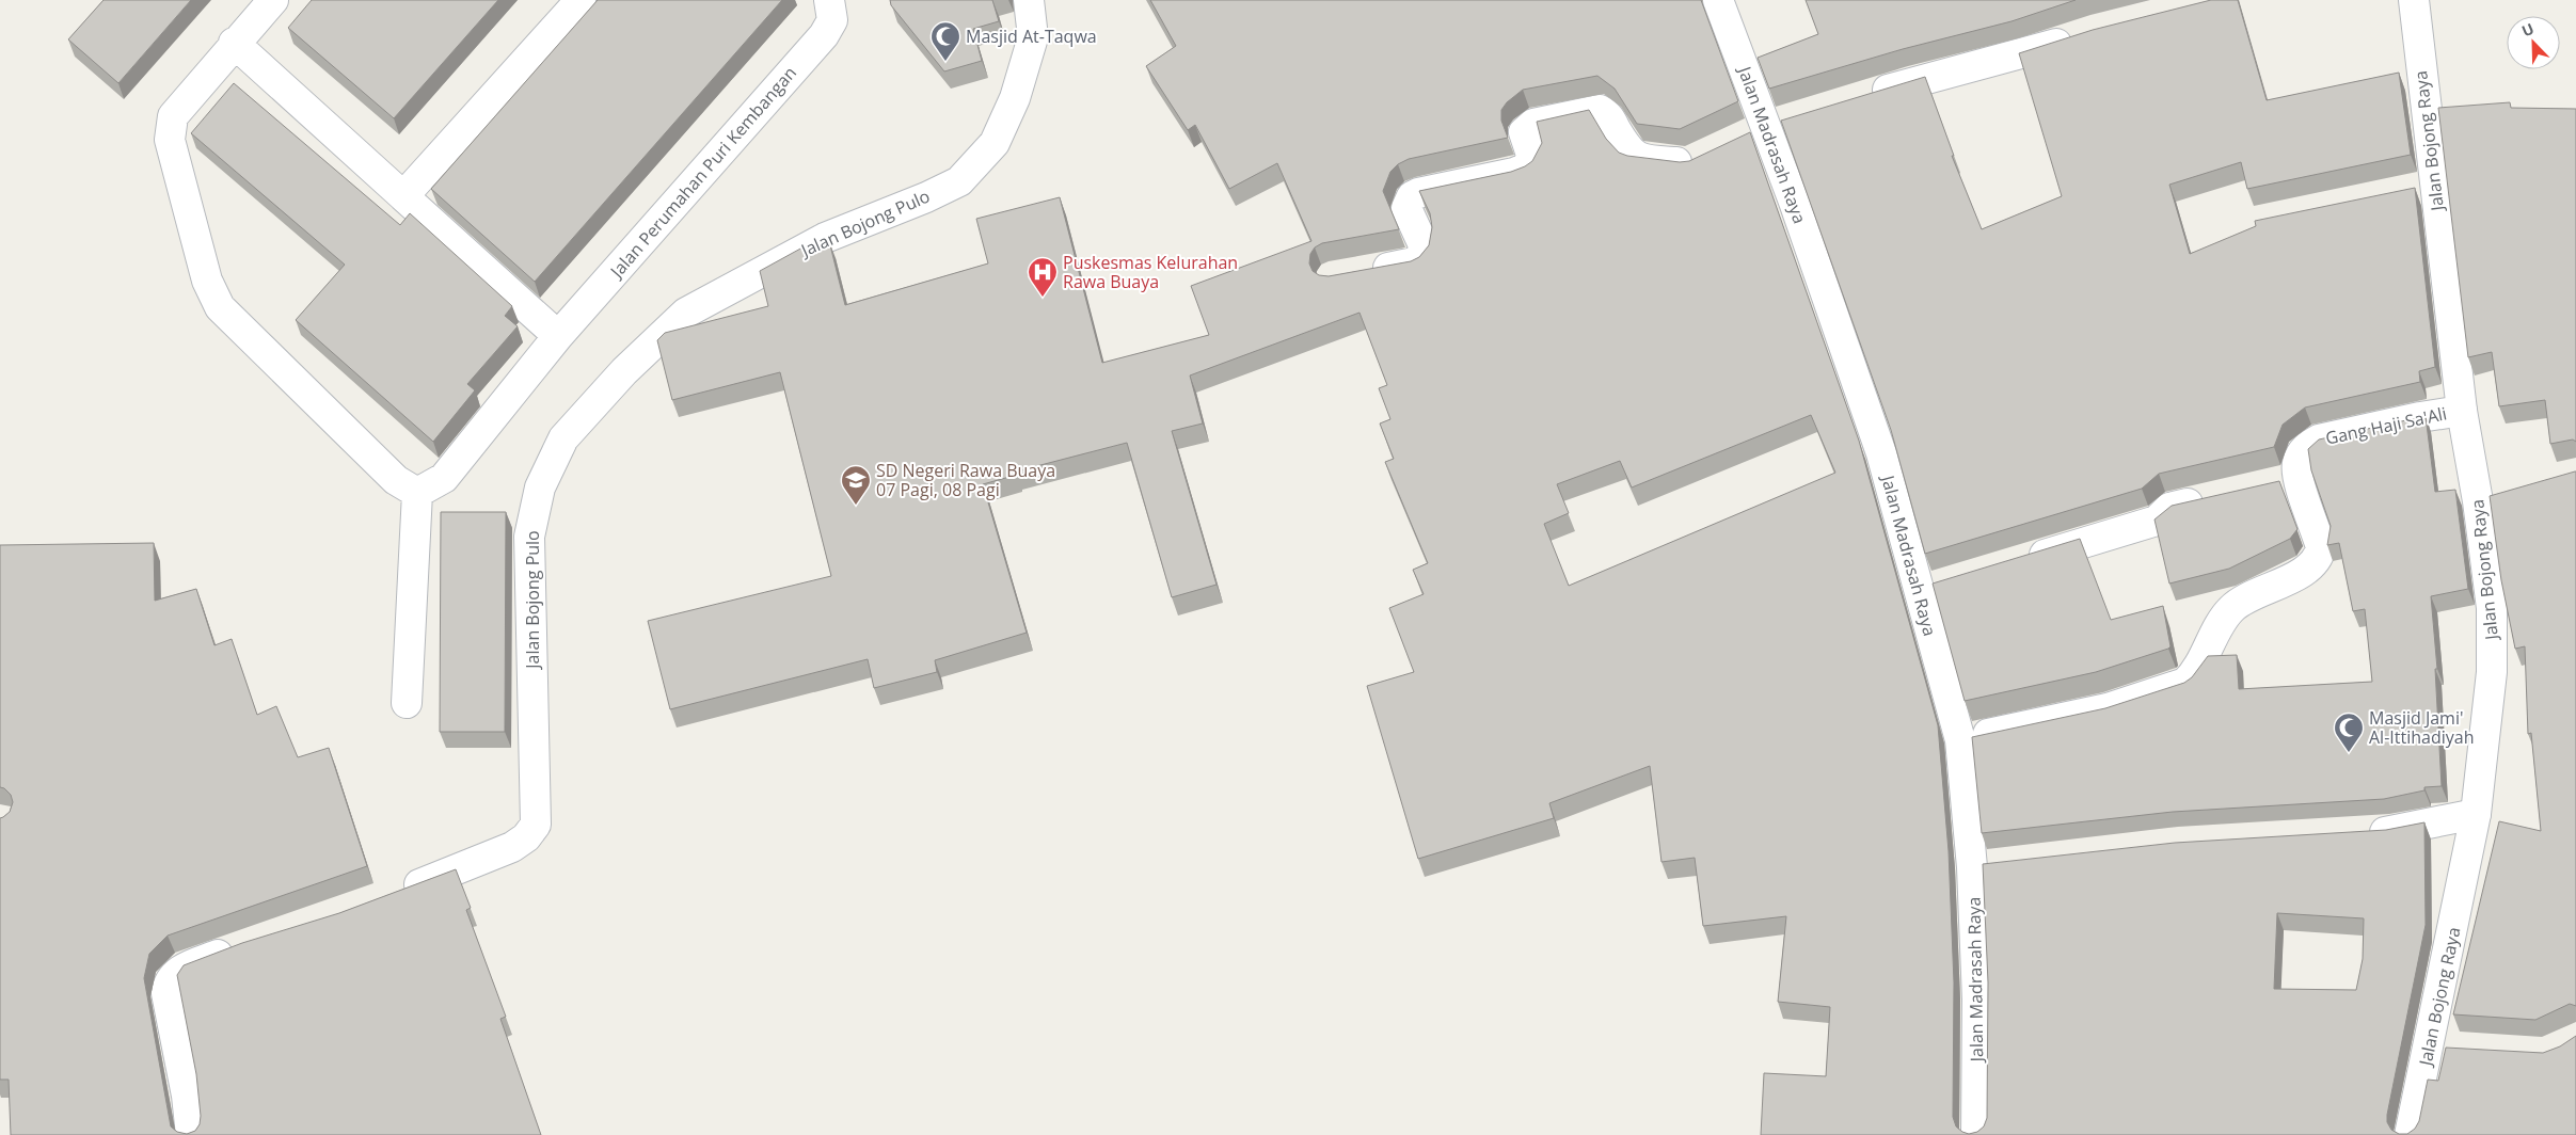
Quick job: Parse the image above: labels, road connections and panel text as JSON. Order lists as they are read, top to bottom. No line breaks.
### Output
{"streets":{"street":["Jalan Bojong Raya","Jalan Madrasah Raya","Jalan Perumahan Puri Kembangan","Jalan Bojong Pulo","Gang Haji Sa'Ali"]},"crossings":[["Jalan Bojong Raya","Gang Haji Sa'Ali"],["Jalan Madrasah Raya","Gang Haji Sa'Ali"]],"places":{"mosque":["Masjid At-Taqwa","Masjid Jami' Al-Ittihadiyah"],"hospital":["Puskesmas Kelurahan Rawa Buaya"],"school or university":["SD Negeri Rawa Buaya 07 Pagi, 08 Pagi"]},"north":"top left"}
